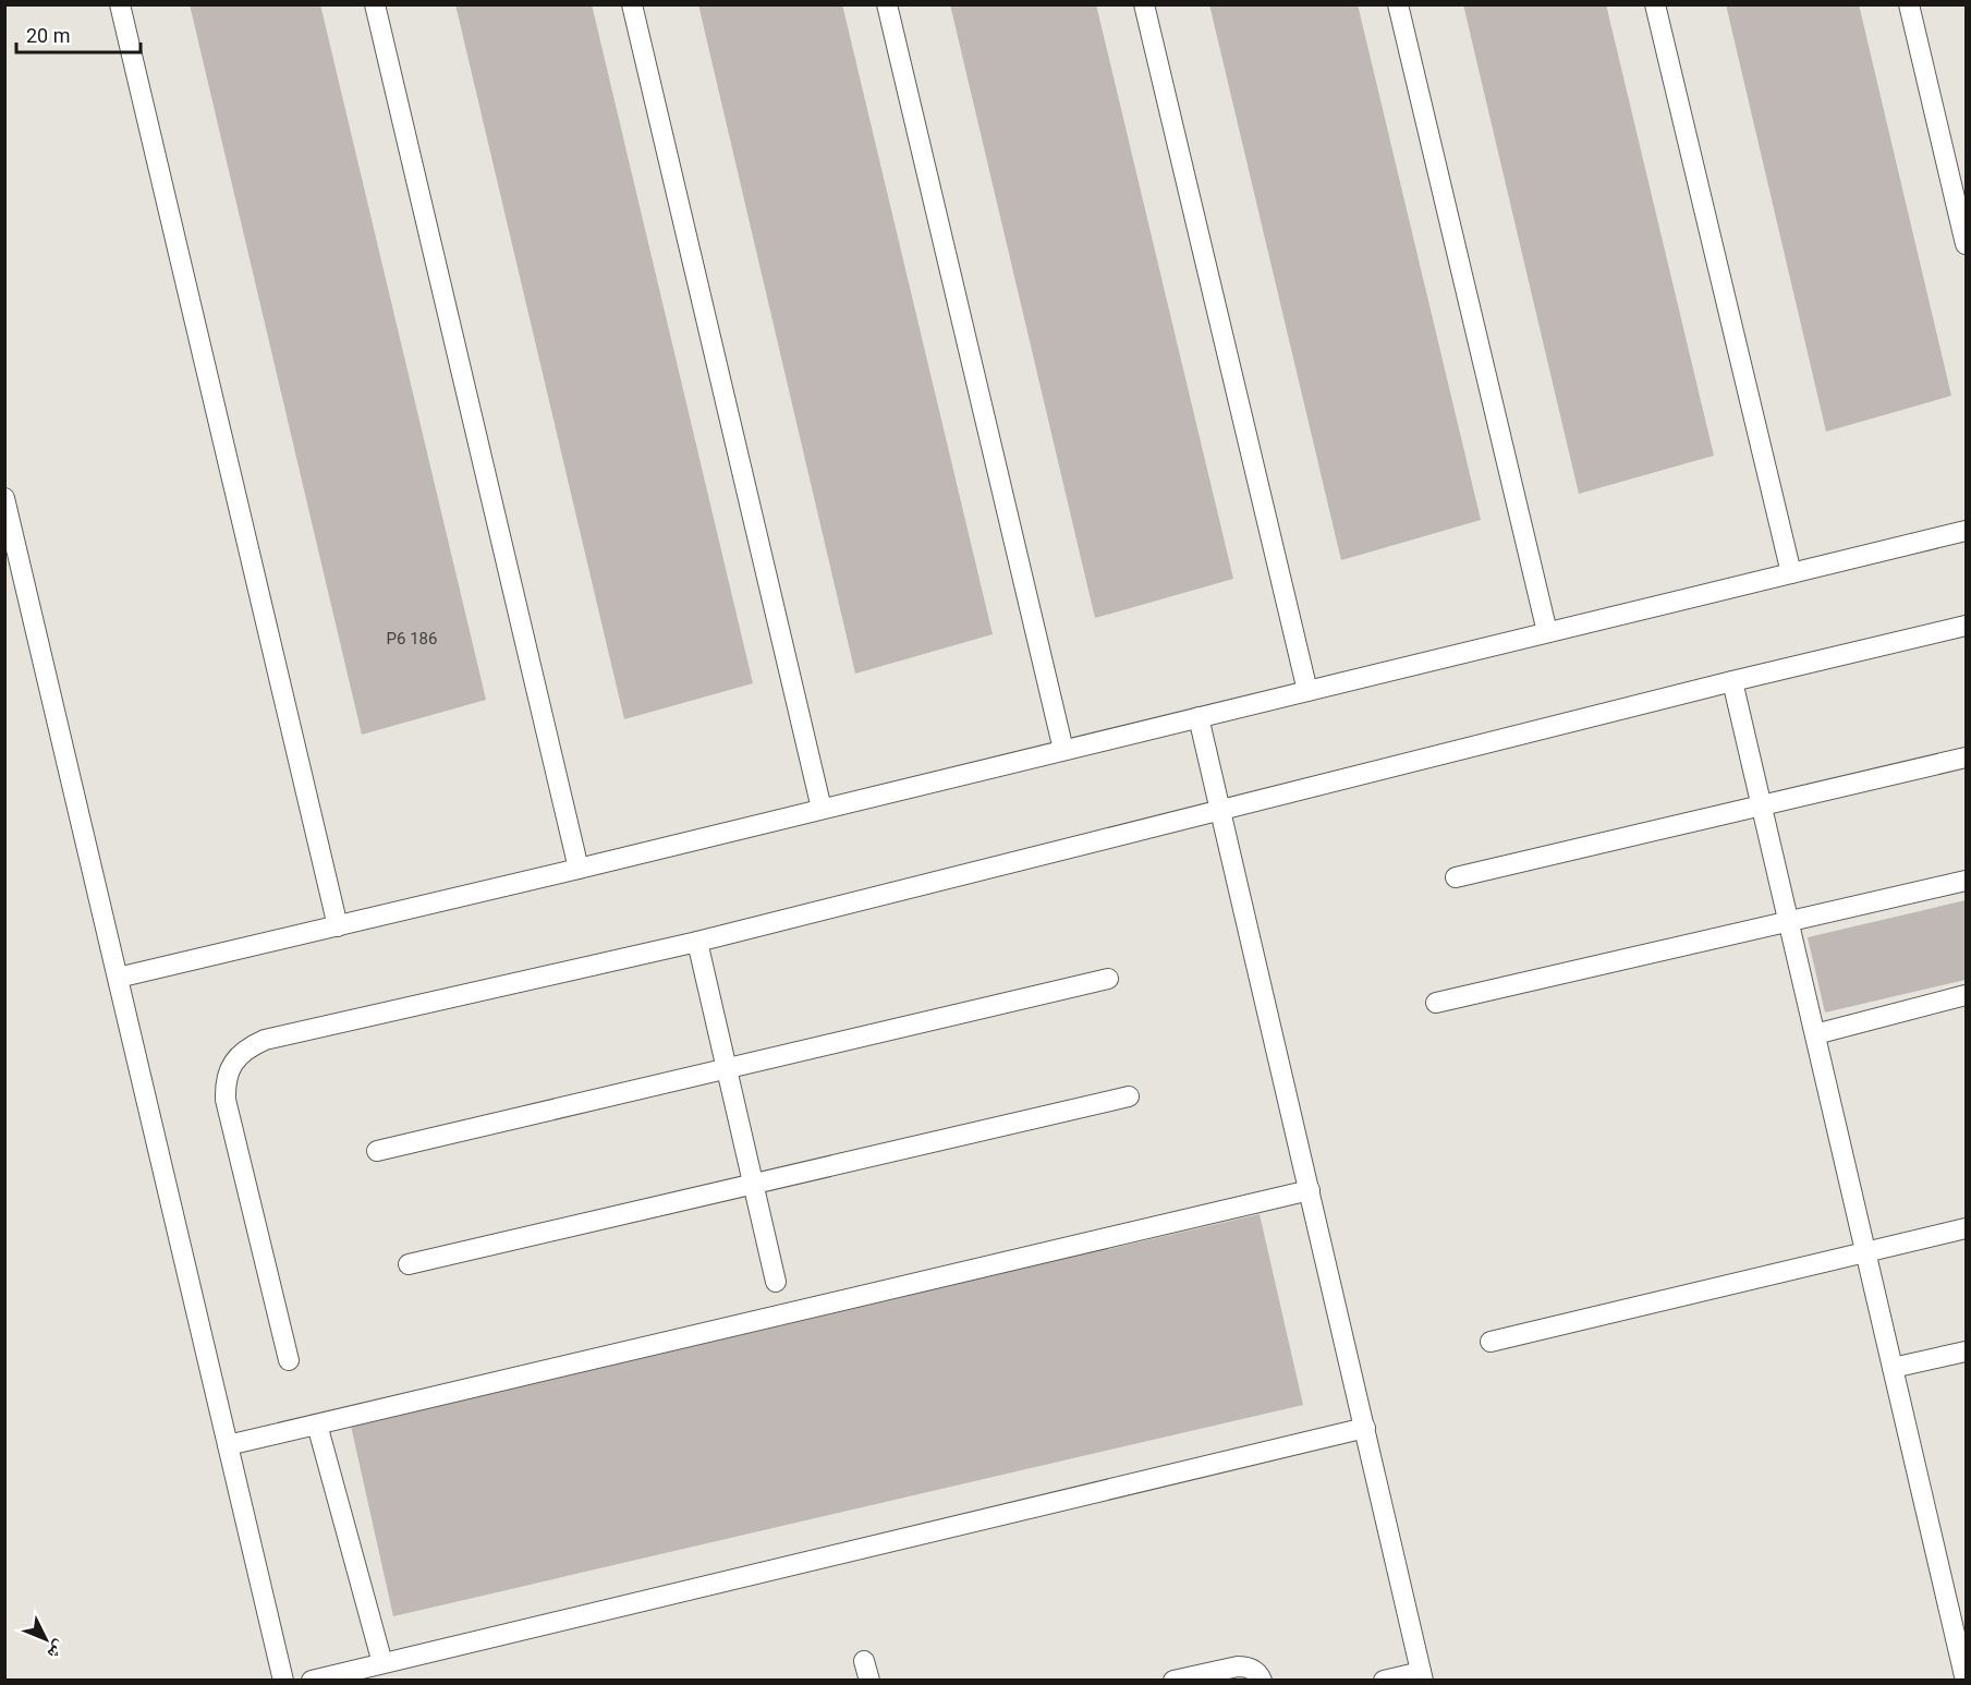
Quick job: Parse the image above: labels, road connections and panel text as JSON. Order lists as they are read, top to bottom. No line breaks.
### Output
{"house_numbers":["P6 186"],"scale_bar":"20 m","north":"bottom right"}
